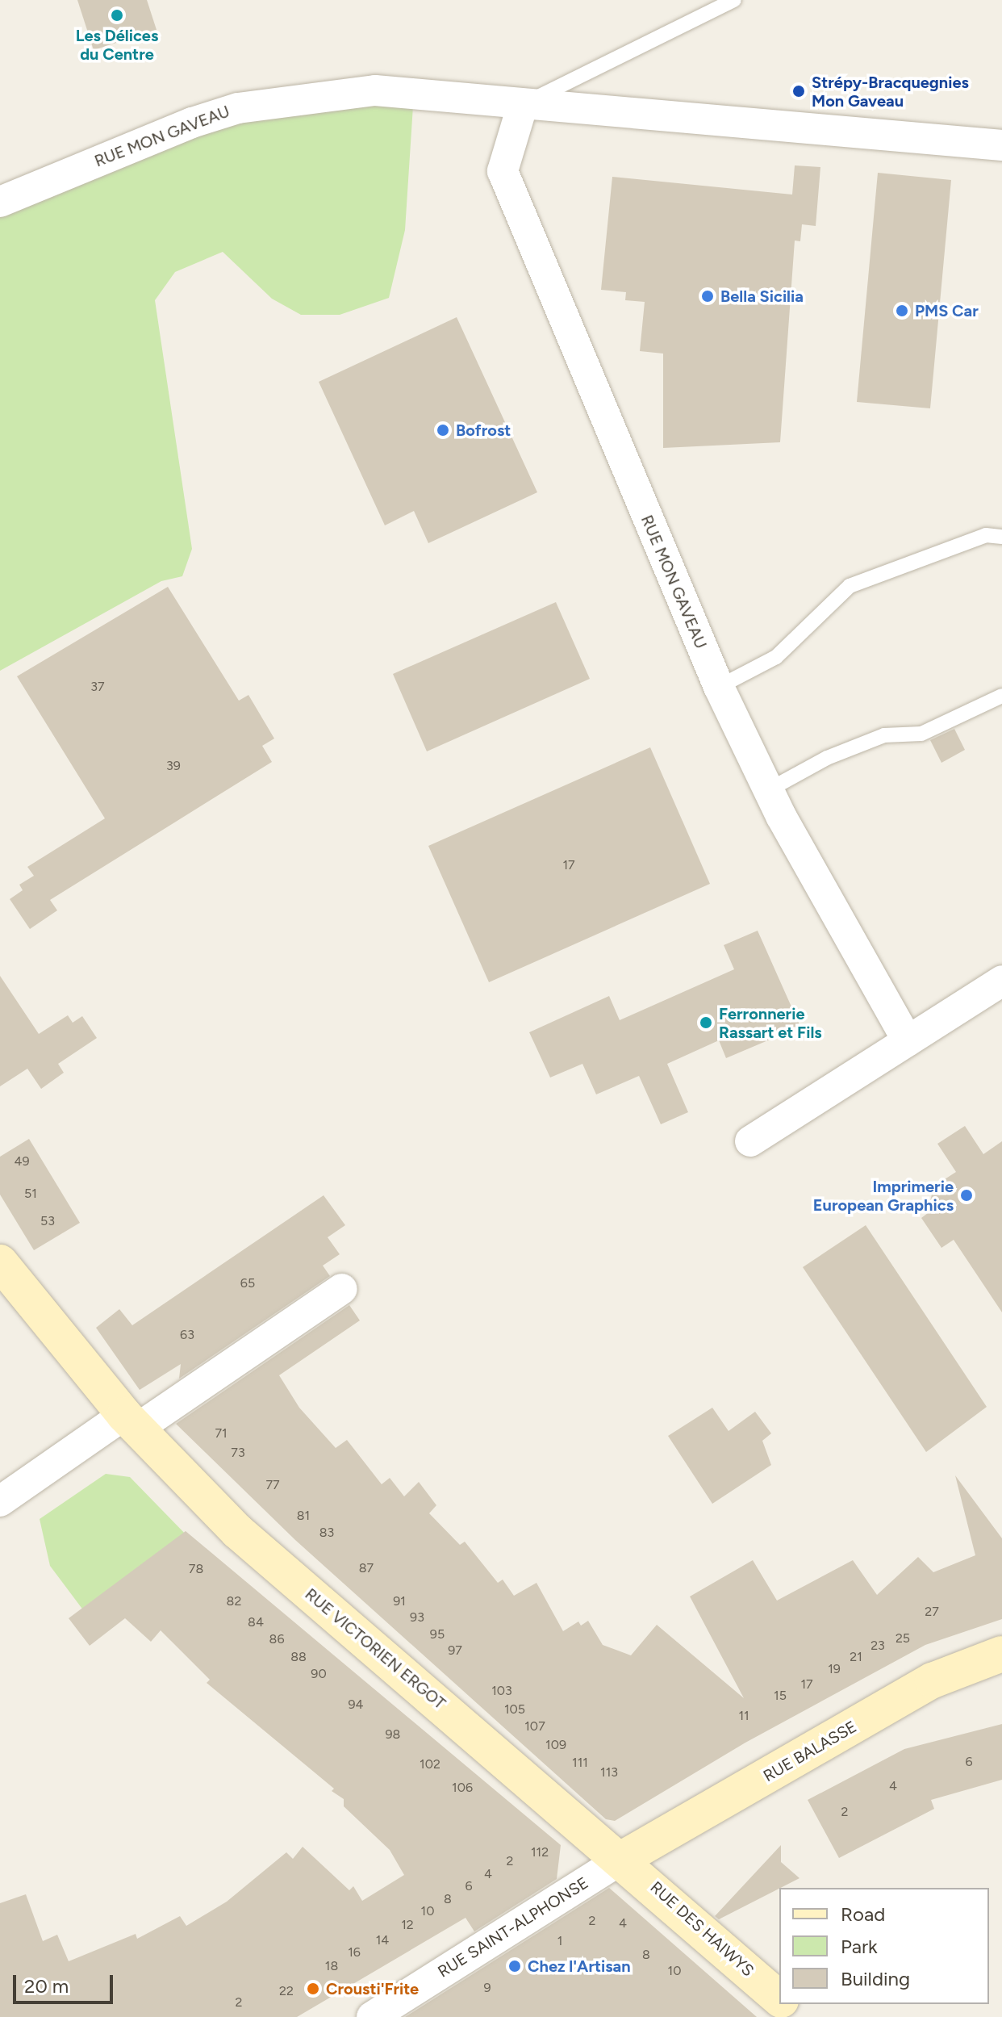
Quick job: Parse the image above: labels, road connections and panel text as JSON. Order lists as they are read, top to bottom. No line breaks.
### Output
{"streets":{"street":["RUE MON GAVEAU","RUE VICTORIEN ERGOT","RUE BALASSE","RUE SAINT-ALPHONSE","RUE DES HAIWYS"]},"crossings":[["RUE VICTORIEN ERGOT","RUE BALASSE"],["RUE VICTORIEN ERGOT","RUE SAINT-ALPHONSE"],["RUE VICTORIEN ERGOT","RUE DES HAIWYS"],["RUE BALASSE","RUE SAINT-ALPHONSE"],["RUE BALASSE","RUE DES HAIWYS"],["RUE SAINT-ALPHONSE","RUE DES HAIWYS"]],"places":["Les Délices du Centre","Strépy-Bracquegnies Mon Gaveau","Bella Sicilia","PMS Car","Bofrost","Ferronnerie Rassart et Fils","Imprimerie European Graphics","Chez l'Artisan","Crousti'Frite"],"house_numbers":["37","39","17","49","51","53","65","63","71","73","77","81","83","87","78","82","91","27","93","84","95","25","86","23","97","88","21","19","90","17","103","15","94","105","11","107","98","109","6","111","102","113","4","106","2","112","2","4","6","8","10","2","4","12","14","1","16","8","18","10","9","22","2"],"legend":["Road","Park","Building"],"scale_bar":"20 m"}
